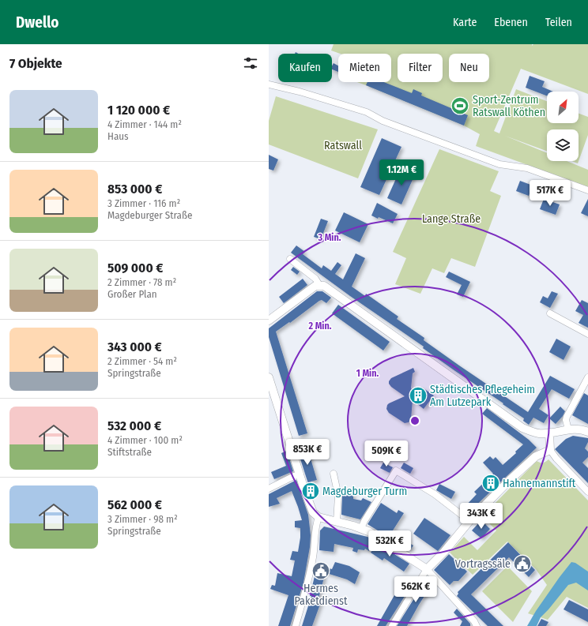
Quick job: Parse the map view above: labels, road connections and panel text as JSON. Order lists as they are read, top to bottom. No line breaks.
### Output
{"parks":["Ratswall","Lange Straße"],"places":{"sports":["Sport-Zentrum Ratswall Köthen"],"building":["Städtisches Pflegeheim Am Lutzepark","Hahnemannstift","Magdeburger Turm"],"public building":["Vortragssäle","Hermes Paketdienst"]},"north":"top right","page":{"header":"Dwello","nav":["Karte","Ebenen","Teilen"],"heading":"7 Objekte","chip":["Kaufen","Mieten","Filter","Neu"],"list":[{"name":"1 120 000 €","note":"4 Zimmer · 144 m² · Haus"},{"name":"853 000 €","note":"3 Zimmer · 116 m² · Magdeburger Straße"},{"name":"509 000 €","note":"2 Zimmer · 78 m² · Großer Plan"},{"name":"343 000 €","note":"2 Zimmer · 54 m² · Springstraße"},{"name":"532 000 €","note":"4 Zimmer · 100 m² · Stiftstraße"},{"name":"562 000 €","note":"3 Zimmer · 98 m² · Springstraße"}],"price":["1.12M €","517K €","853K €","509K €","343K €","532K €","562K €"]},"rings":["3 Min.","2 Min.","1 Min."]}
